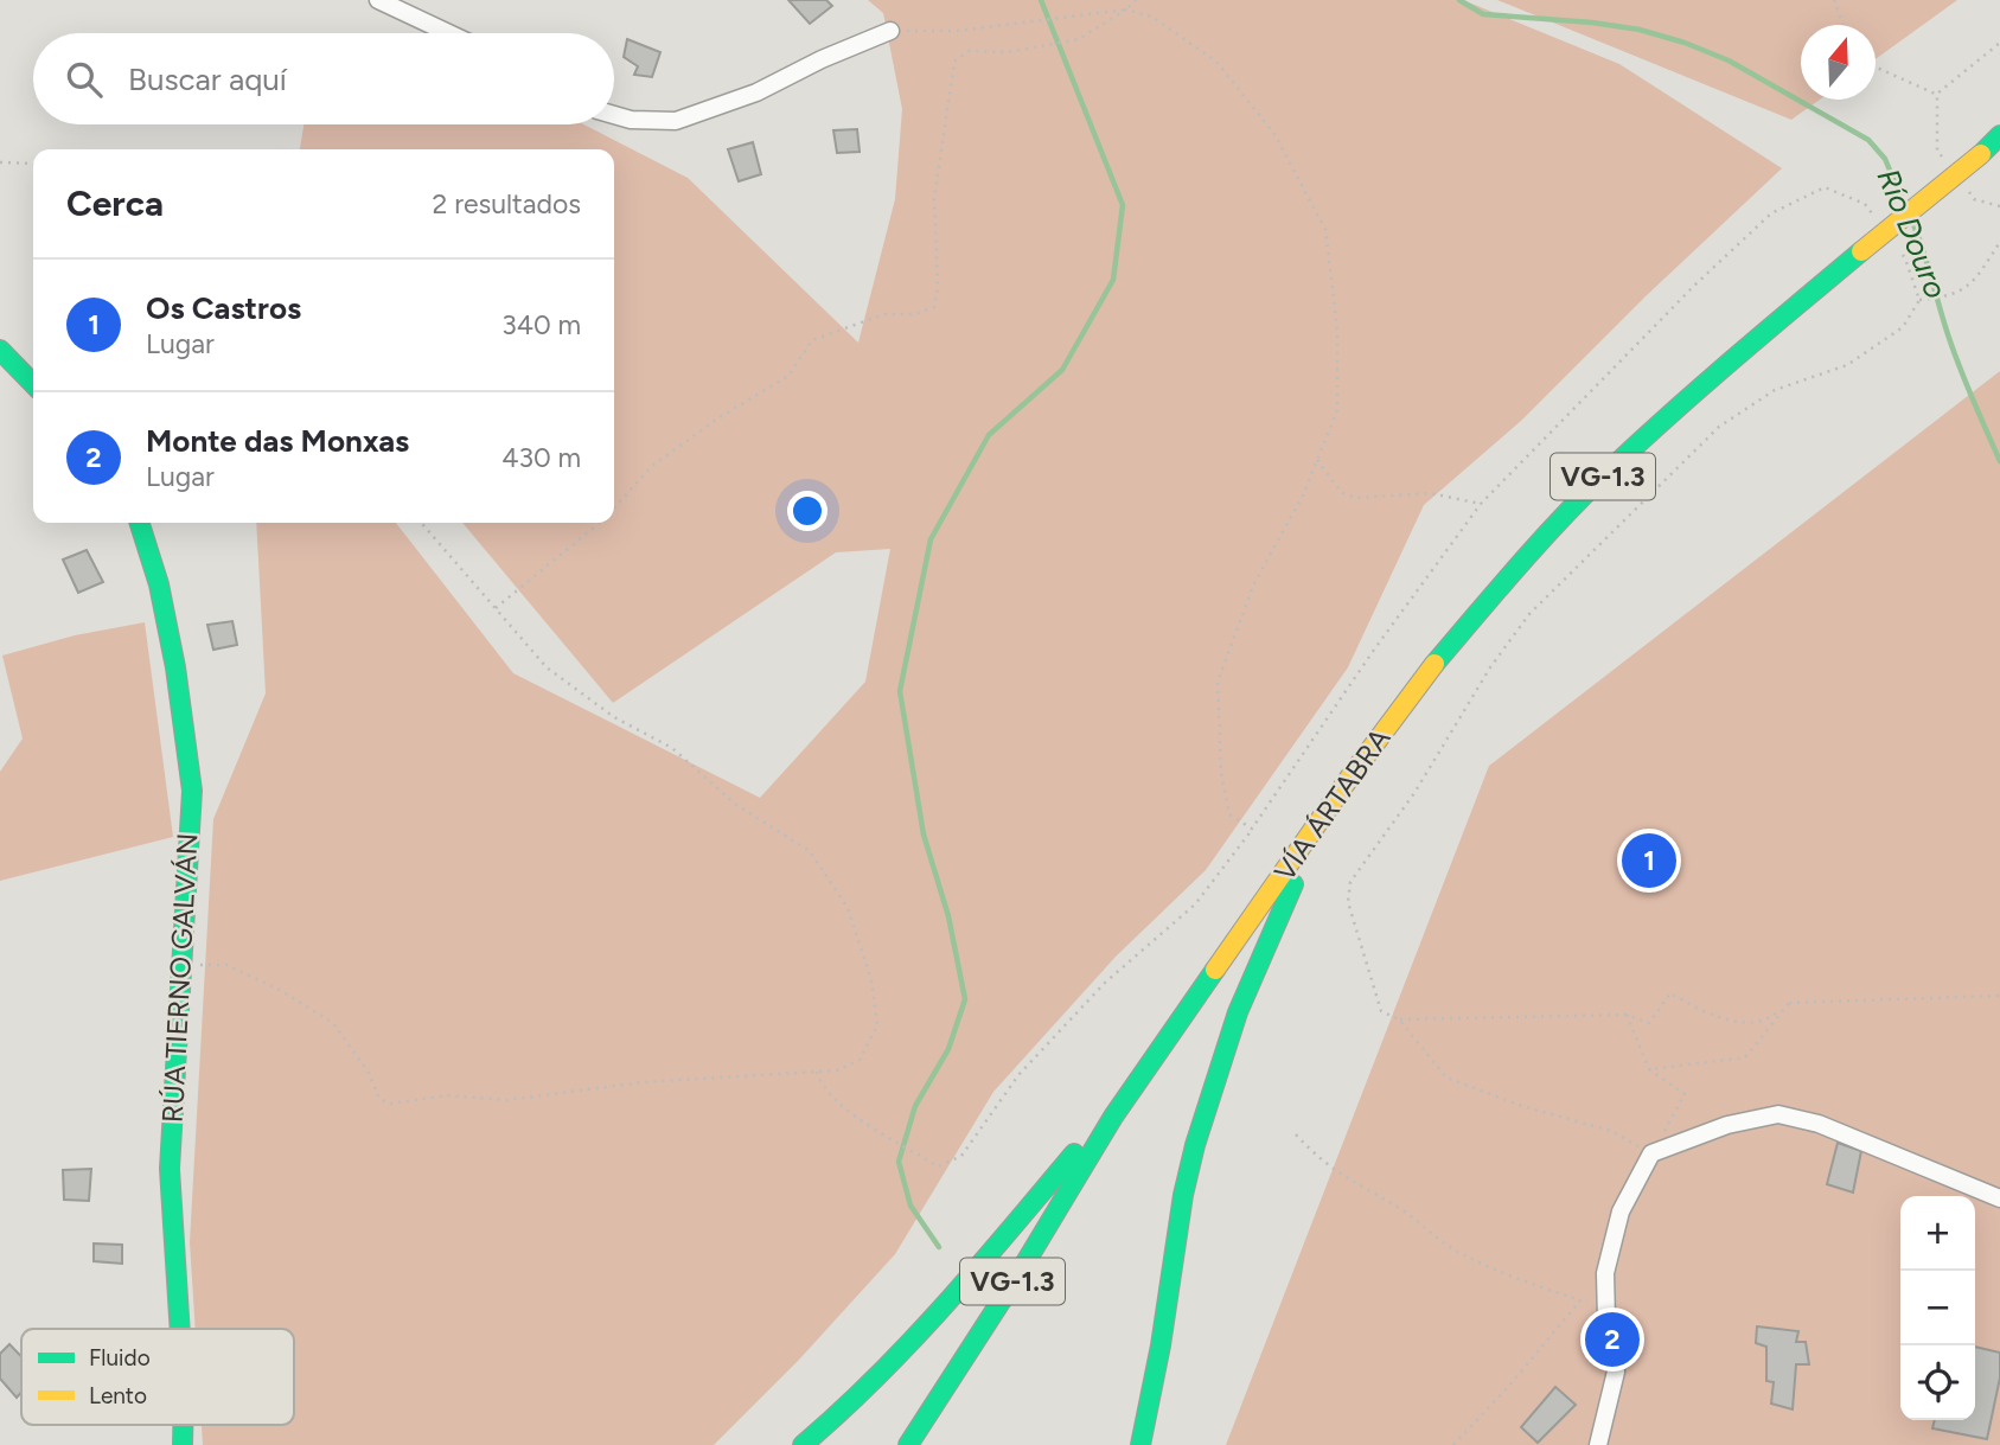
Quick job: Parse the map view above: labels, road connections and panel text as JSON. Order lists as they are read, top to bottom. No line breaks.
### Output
{"streets":{"main road":["VG-1.3","VÍA ÁRTABRA","RÚA TIERNO GALVÁN"]},"water":["Río Douro"],"legend":["Fluido","Lento"],"north":"top","page":{"search":"Buscar aquí","heading":["Cerca","2 resultados"],"list":[{"mark":"1","name":"Os Castros","note":"Lugar","value":"340 m"},{"mark":"2","name":"Monte das Monxas","note":"Lugar","value":"430 m"}],"pins":["1","2"],"map_buttons":["+","−"]}}
